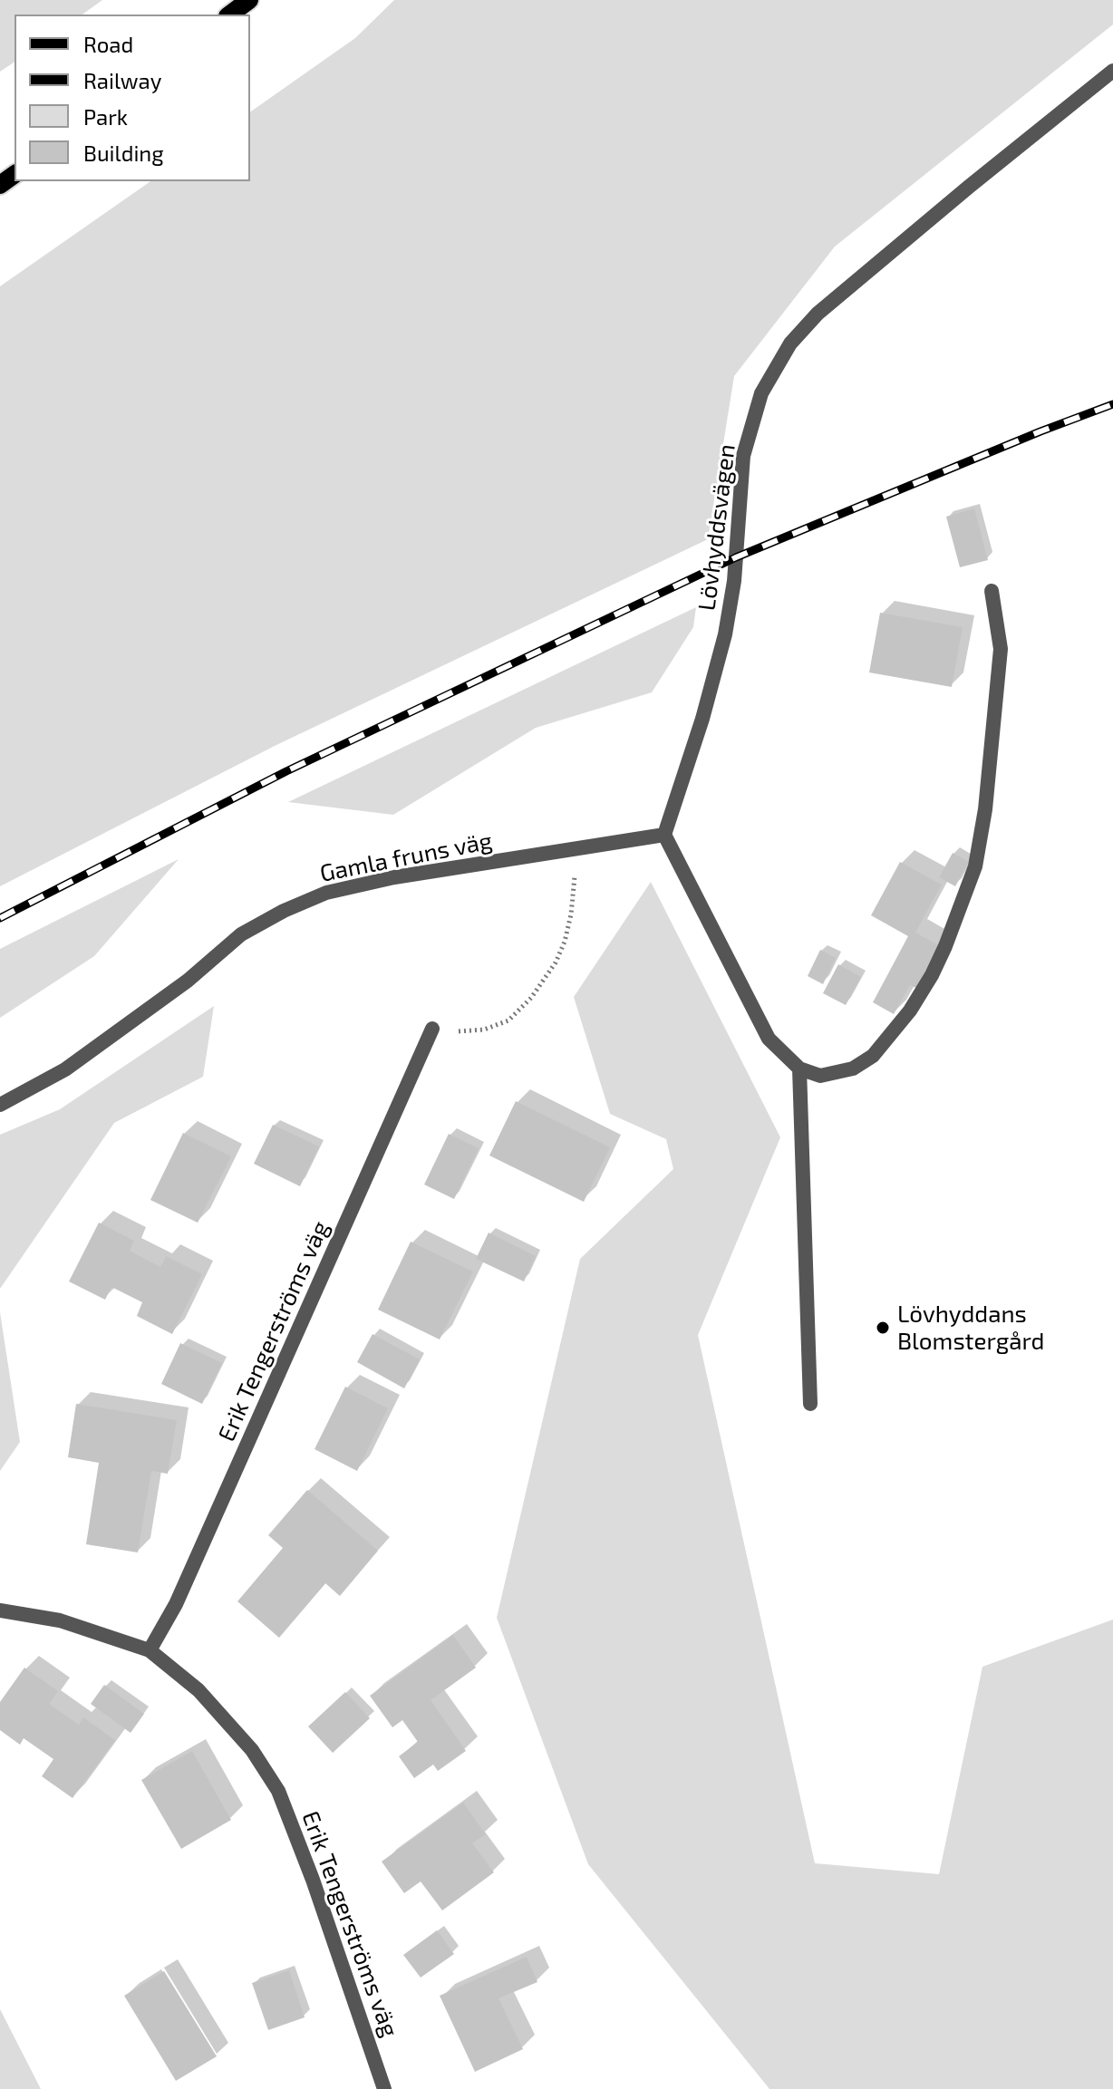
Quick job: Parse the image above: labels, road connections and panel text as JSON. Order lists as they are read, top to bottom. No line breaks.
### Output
{"streets":{"street":["Lövhyddsvägen","Gamla fruns väg","Erik Tengerströms väg"]},"crossings":[["Lövhyddsvägen","Gamla fruns väg"]],"places":["Lövhyddans Blomstergård"],"legend":["Road","Railway","Park","Building"]}
